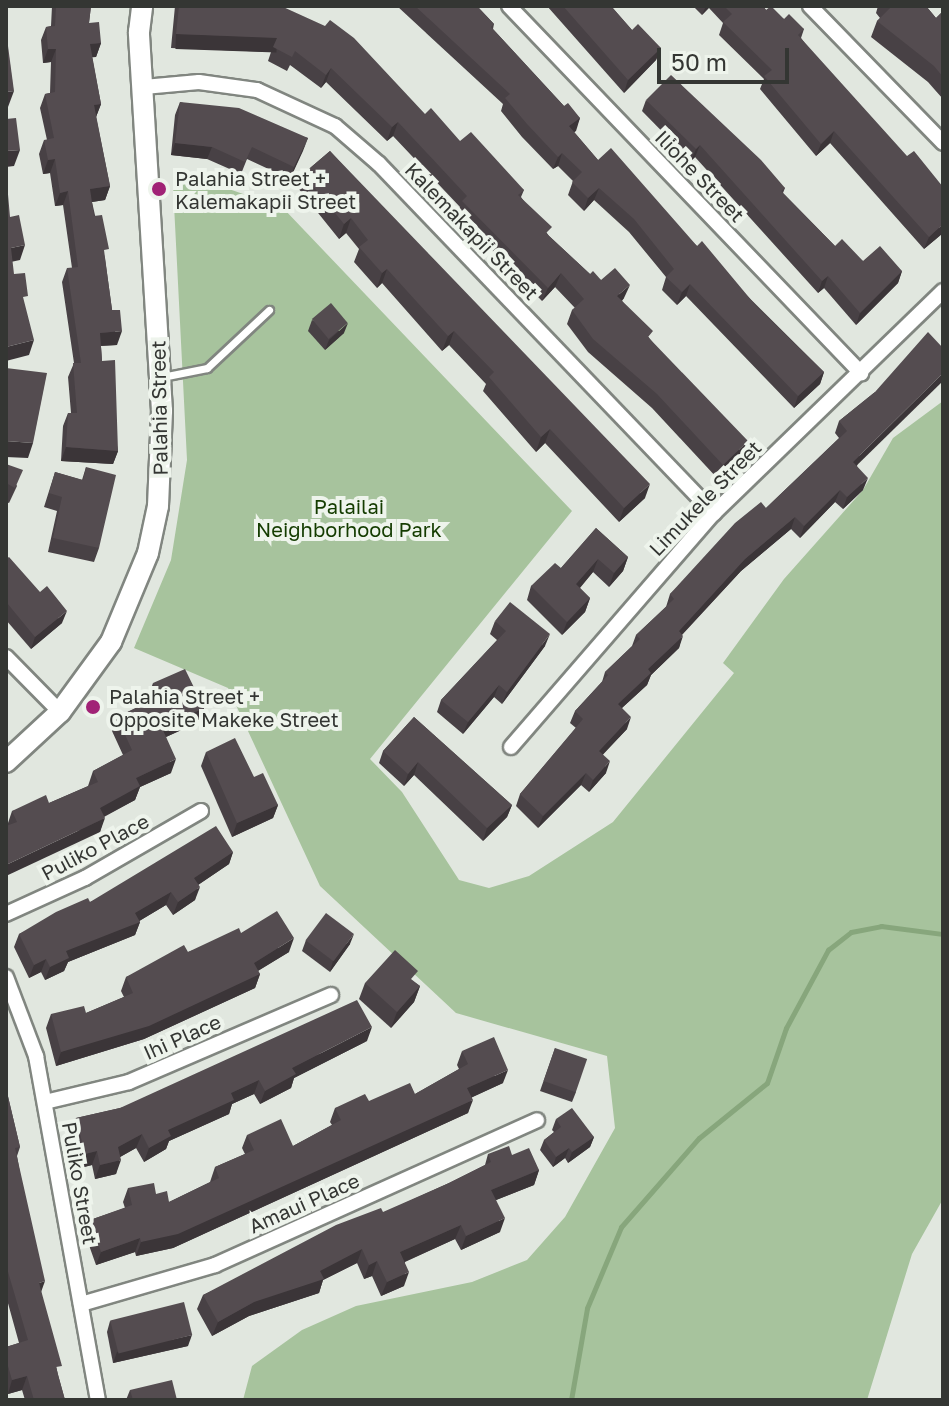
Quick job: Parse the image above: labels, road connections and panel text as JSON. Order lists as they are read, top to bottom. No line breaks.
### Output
{"streets":{"street":["Iliohe Street","Kalemakapii Street","Palahia Street","Limukele Street","Puliko Place","Ihi Place","Puliko Street","Amaui Place"]},"crossings":[["Iliohe Street","Limukele Street"],["Kalemakapii Street","Palahia Street"],["Kalemakapii Street","Limukele Street"],["Ihi Place","Puliko Street"],["Puliko Street","Amaui Place"]],"parks":["Palailai Neighborhood Park"],"places":["Palahia Street + Kalemakapii Street","Palahia Street + Opposite Makeke Street"],"scale_bar":"50 m"}
